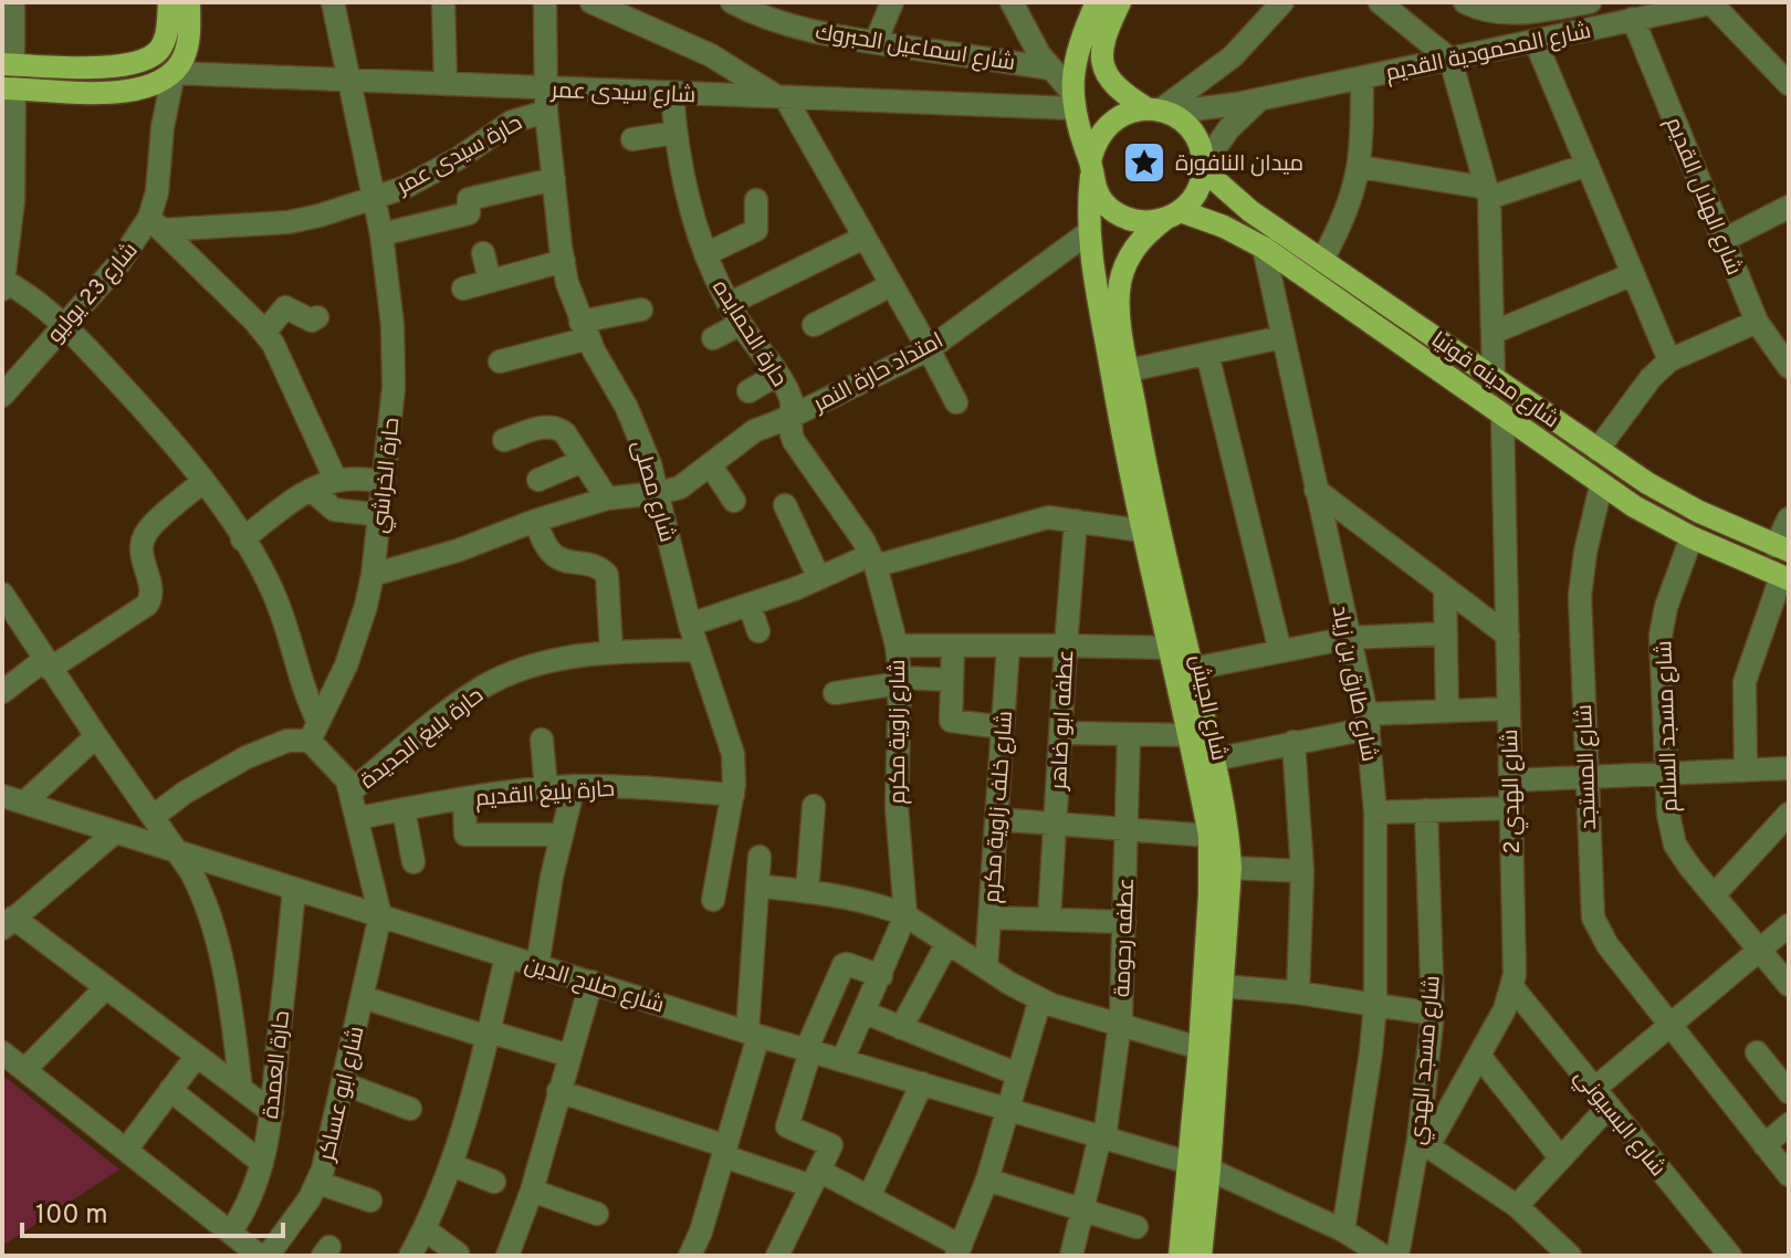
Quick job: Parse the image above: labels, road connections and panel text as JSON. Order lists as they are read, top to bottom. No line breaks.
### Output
{"streets":{"main road":["شارع مدينه قونيا","شارع الجيش"],"street":["شارع اسماعيل الحبروك","شارع المحمودية القديم","شارع سيدى عمر","حارة سيدى عمر","شارع الهلال القديم","شارع 23 يوليو","حارة الحمايده","امتداد حارة النمر","حارة الخراشي","شارع مصلى","شارع طارق بن زياد","عطفه ابو ضاهر","شارع مسجد السلام","شارع زاوية مكرم","حارة بليغ الجديدة","شارع المستجد","شارع الهدي 2","حارة بليغ القديم","شارع خلف زاوية مكرم","عطفه رحومة","شارع صلاح الدين","شارع مسجد الهدي","حارة العمدة","شارع ابو عساكر","شارع البسيوني"]},"crossings":[["شارع المحمودية القديم","شارع الهلال القديم"],["شارع المحمودية القديم","شارع مدينه قونيا"],["شارع المحمودية القديم","شارع الجيش"],["شارع سيدى عمر","حارة سيدى عمر"],["شارع سيدى عمر","شارع 23 يوليو"],["شارع سيدى عمر","حارة الحمايده"],["شارع سيدى عمر","حارة الخراشي"],["شارع سيدى عمر","شارع مصلى"],["شارع سيدى عمر","شارع الجيش"],["حارة سيدى عمر","شارع 23 يوليو"],["حارة سيدى عمر","حارة الخراشي"],["حارة سيدى عمر","شارع مصلى"],["حارة الحمايده","امتداد حارة النمر"],["حارة الحمايده","شارع زاوية مكرم"],["امتداد حارة النمر","حارة الخراشي"],["امتداد حارة النمر","شارع مصلى"],["امتداد حارة النمر","شارع الجيش"],["امتداد حارة النمر","شارع زاوية مكرم"],["شارع مدينه قونيا","شارع طارق بن زياد"],["شارع مدينه قونيا","شارع الجيش"],["شارع مدينه قونيا","شارع مسجد السلام"],["شارع مدينه قونيا","شارع المستجد"],["شارع مدينه قونيا","شارع الهدي 2"],["شارع مصلى","حارة بليغ الجديدة"],["شارع مصلى","حارة بليغ القديم"],["شارع طارق بن زياد","شارع صلاح الدين"],["شارع الجيش","شارع صلاح الدين"],["شارع زاوية مكرم","شارع صلاح الدين"],["شارع الهدي 2","شارع مسجد الهدي"],["شارع الهدي 2","شارع البسيوني"],["عطفه رحومة","شارع صلاح الدين"],["شارع صلاح الدين","حارة العمدة"],["شارع صلاح الدين","شارع ابو عساكر"]],"places":{"place":["ميدان النافورة"]},"scale_bar":"100 m"}
